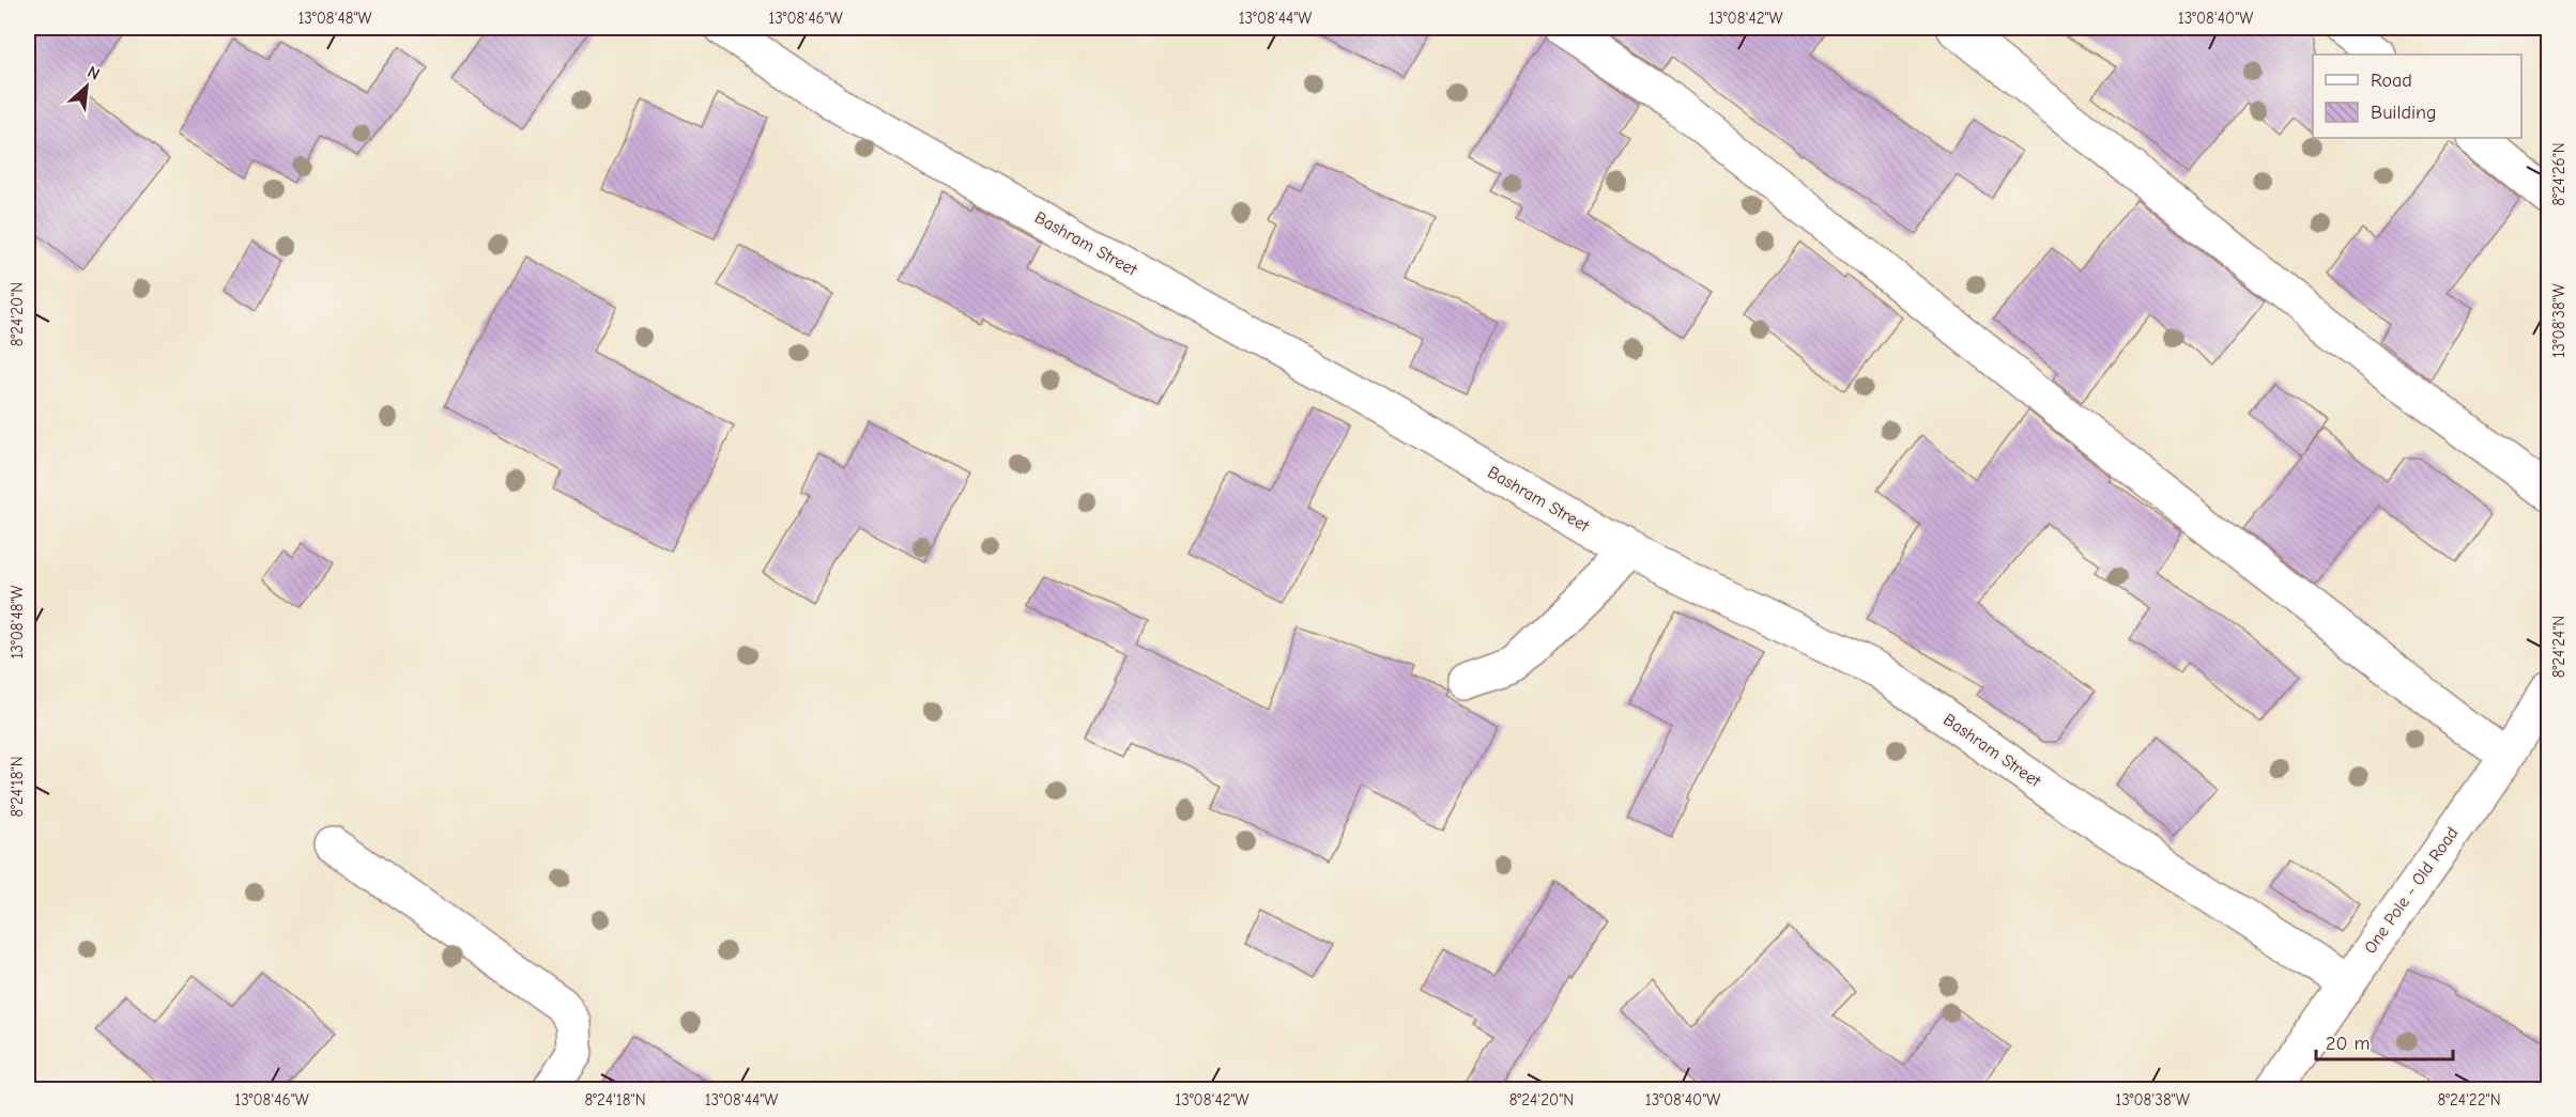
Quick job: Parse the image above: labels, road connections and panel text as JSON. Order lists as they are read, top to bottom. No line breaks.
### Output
{"streets":{"street":["Bashram Street","One Pole - Old Road"]},"crossings":[["Bashram Street","One Pole - Old Road"]],"legend":["Road","Building"],"scale_bar":"20 m","north":"top right","coordinates":["13°08'48\"W","13°08'46\"W","13°08'44\"W","13°08'42\"W","13°08'40\"W","8°24'26\"N","8°24'20\"N","13°08'38\"W","8°24'24\"N","8°24'18\"N","8°24'22\"N"]}
